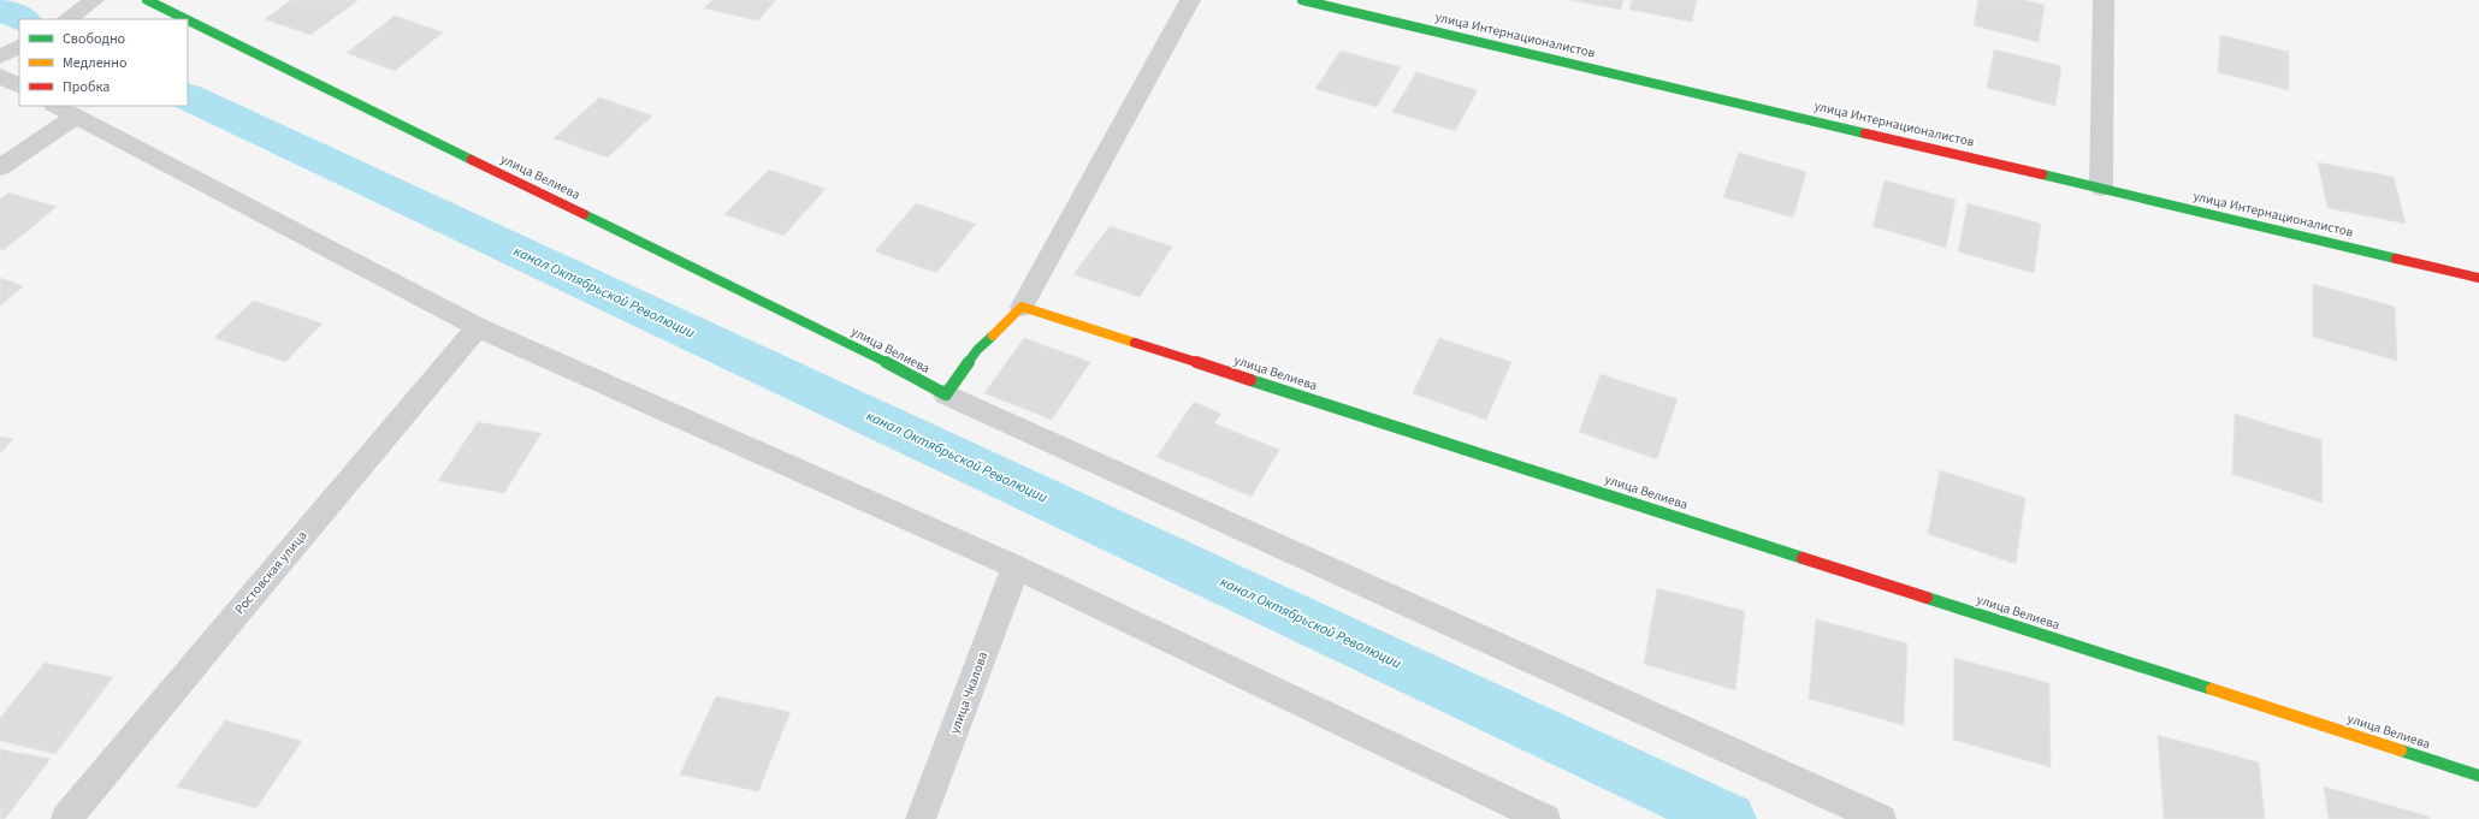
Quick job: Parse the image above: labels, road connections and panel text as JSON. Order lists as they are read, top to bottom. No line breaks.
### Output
{"streets":{"street":["улица Интернационалистов","улица Велиева","Ростовская улица","улица Чкалова"]},"water":["канал Октябрьской Революции"],"legend":["Свободно","Медленно","Пробка"]}
